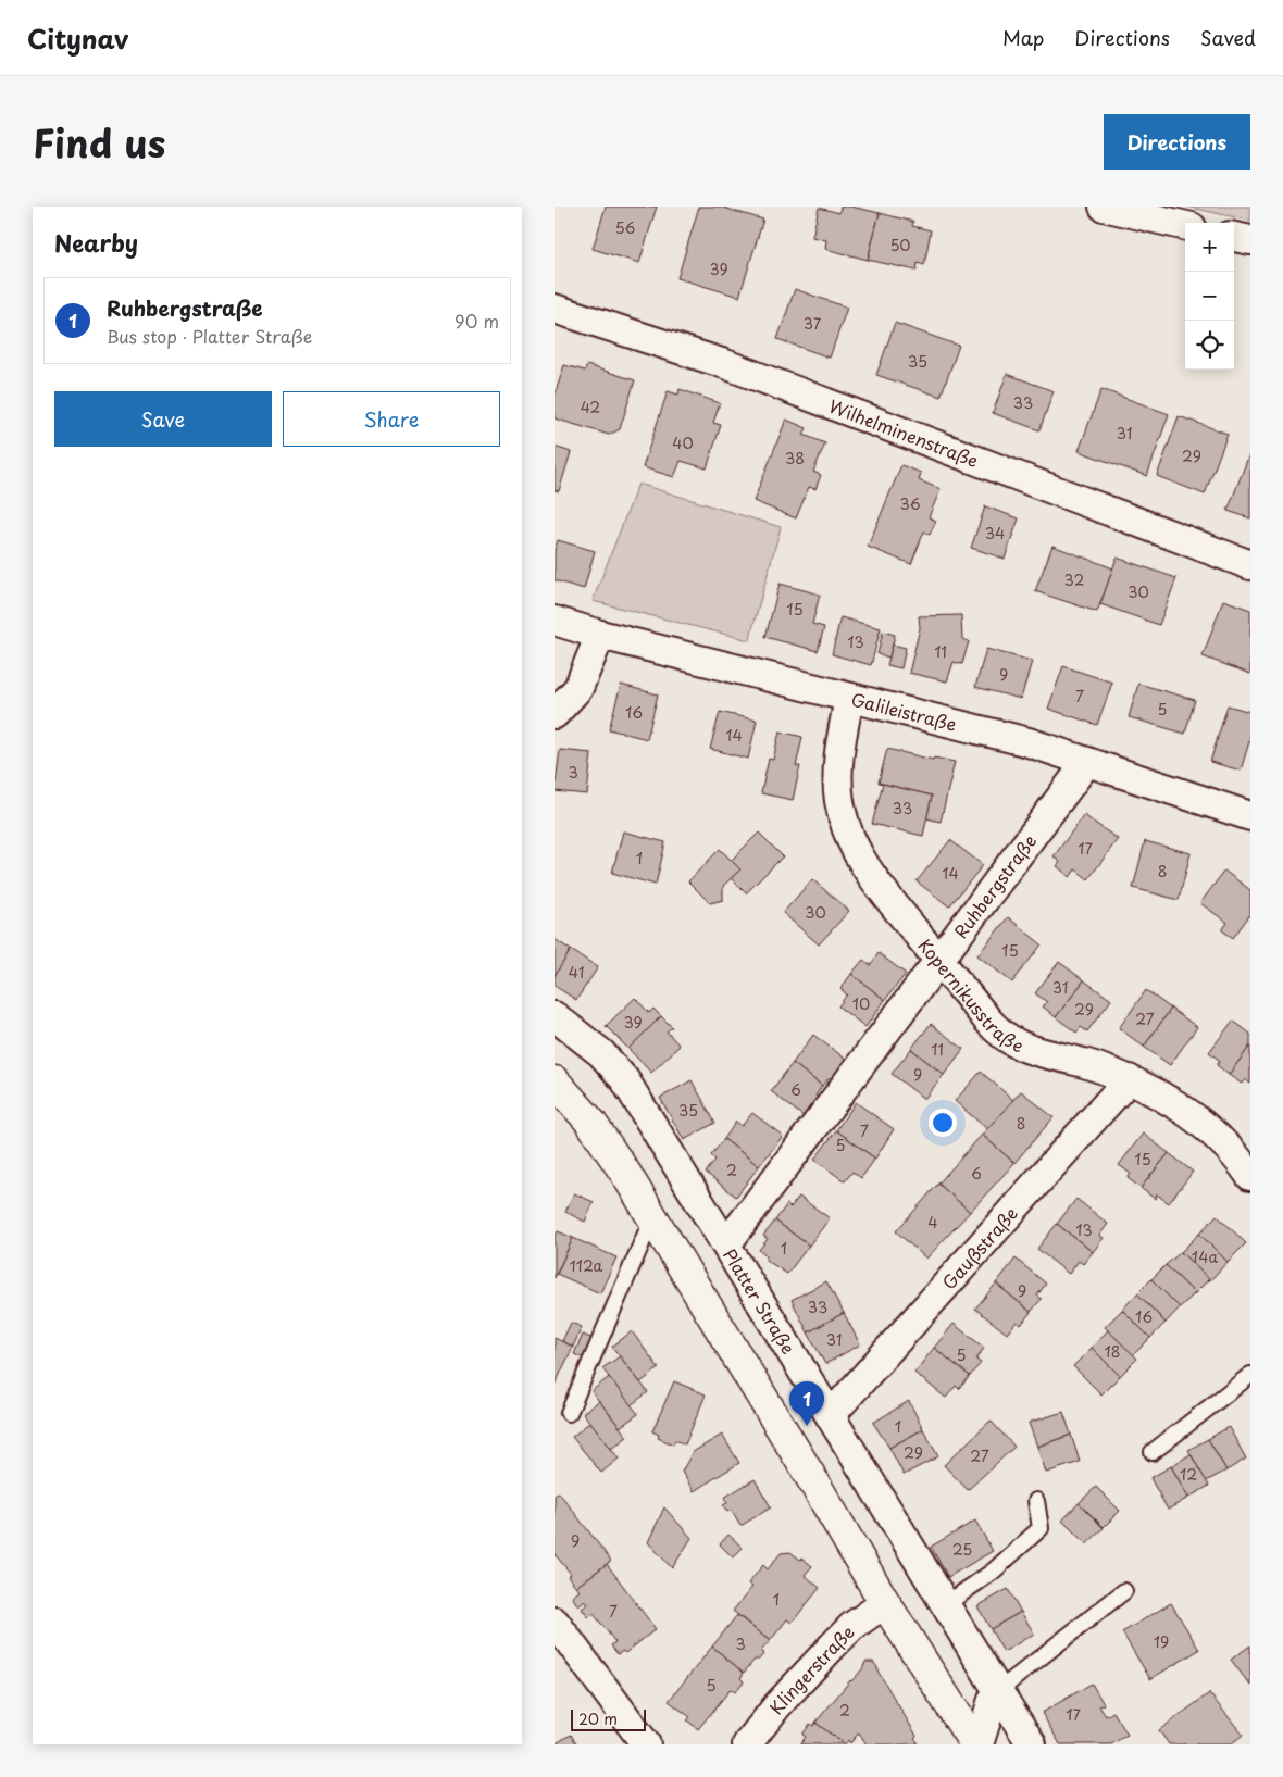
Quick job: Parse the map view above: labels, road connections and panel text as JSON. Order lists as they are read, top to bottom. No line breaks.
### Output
{"streets":{"street":["Wilhelminenstraße","Galileistraße","Ruhbergstraße","Kopernikusstraße","Gaußstraße","Platter Straße","Klingerstraße"]},"crossings":[["Galileistraße","Ruhbergstraße"],["Galileistraße","Kopernikusstraße"],["Ruhbergstraße","Kopernikusstraße"],["Ruhbergstraße","Platter Straße"],["Kopernikusstraße","Gaußstraße"],["Gaußstraße","Platter Straße"]],"house_numbers":["56","50","39","37","35","33","42","31","40","29","38","36","34","32","30","15","13","11","9","7","5","16","14","3","33","17","1","8","14","30","15","41","31","10","29","27","39","11","9","6","35","8","7","5","15","2","6","4","13","1","14a","112a","9","33","16","31","18","5","1","29","27","12","9","25","1","7","19","3","5","2","17"],"scale_bar":"20 m","page":{"header":"Citynav","nav":["Map","Directions","Saved"],"title":"Find us","buttons":["Directions",["Save","Share"]],"heading":"Nearby","map_buttons":["+","−"],"list":[{"mark":"1","name":"Ruhbergstraße","note":"Bus stop · Platter Straße","value":"90 m"}],"pins":"1","scale":"20 m"}}
